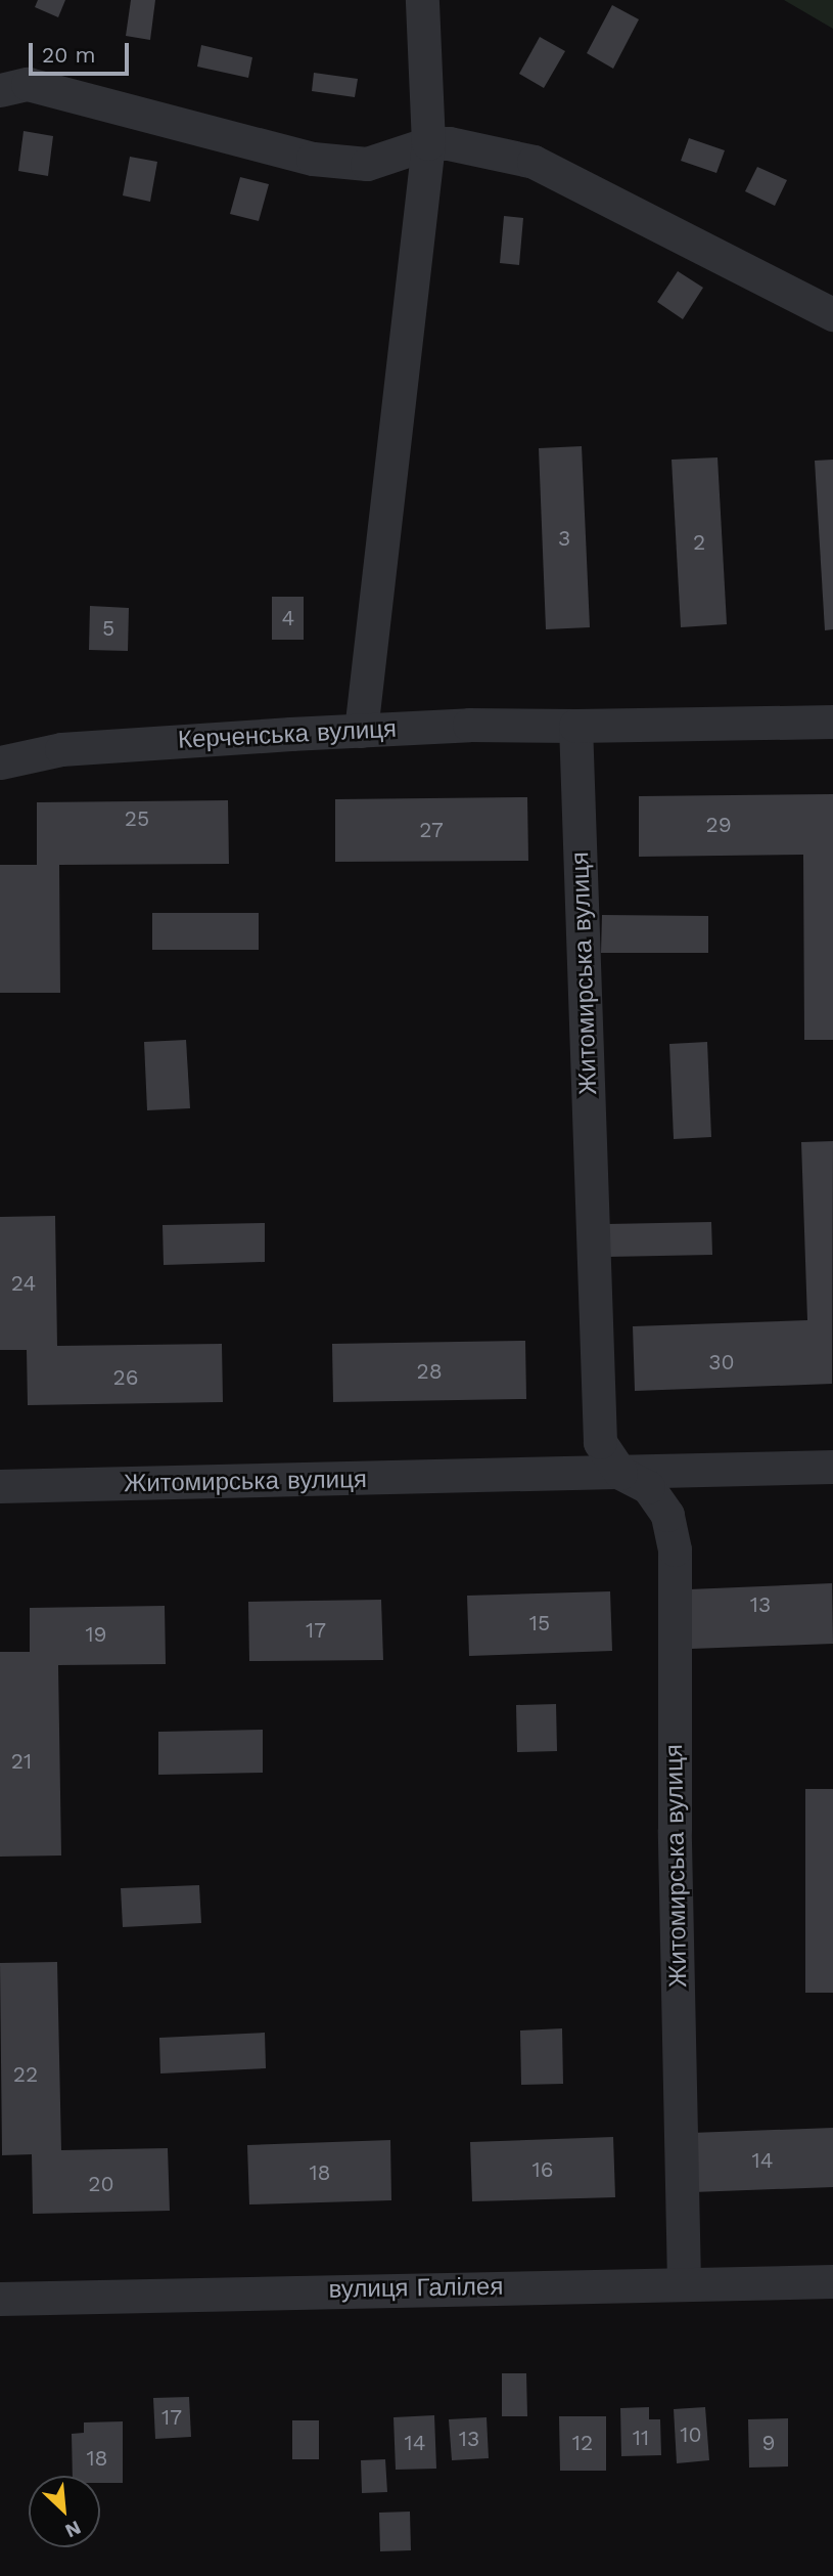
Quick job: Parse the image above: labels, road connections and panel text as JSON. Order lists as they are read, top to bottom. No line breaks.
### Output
{"streets":{"street":["Керченська вулиця","Житомирська вулиця","вулиця Галілея"]},"crossings":[["Керченська вулиця","Житомирська вулиця"],["Житомирська вулиця","вулиця Галілея"]],"house_numbers":["3","2","4","5","25","29","27","24","30","28","26","13","15","17","19","21","22","14","16","18","20","17","10","11","13","14","12","9","18"],"scale_bar":"20 m","north":"bottom right"}
